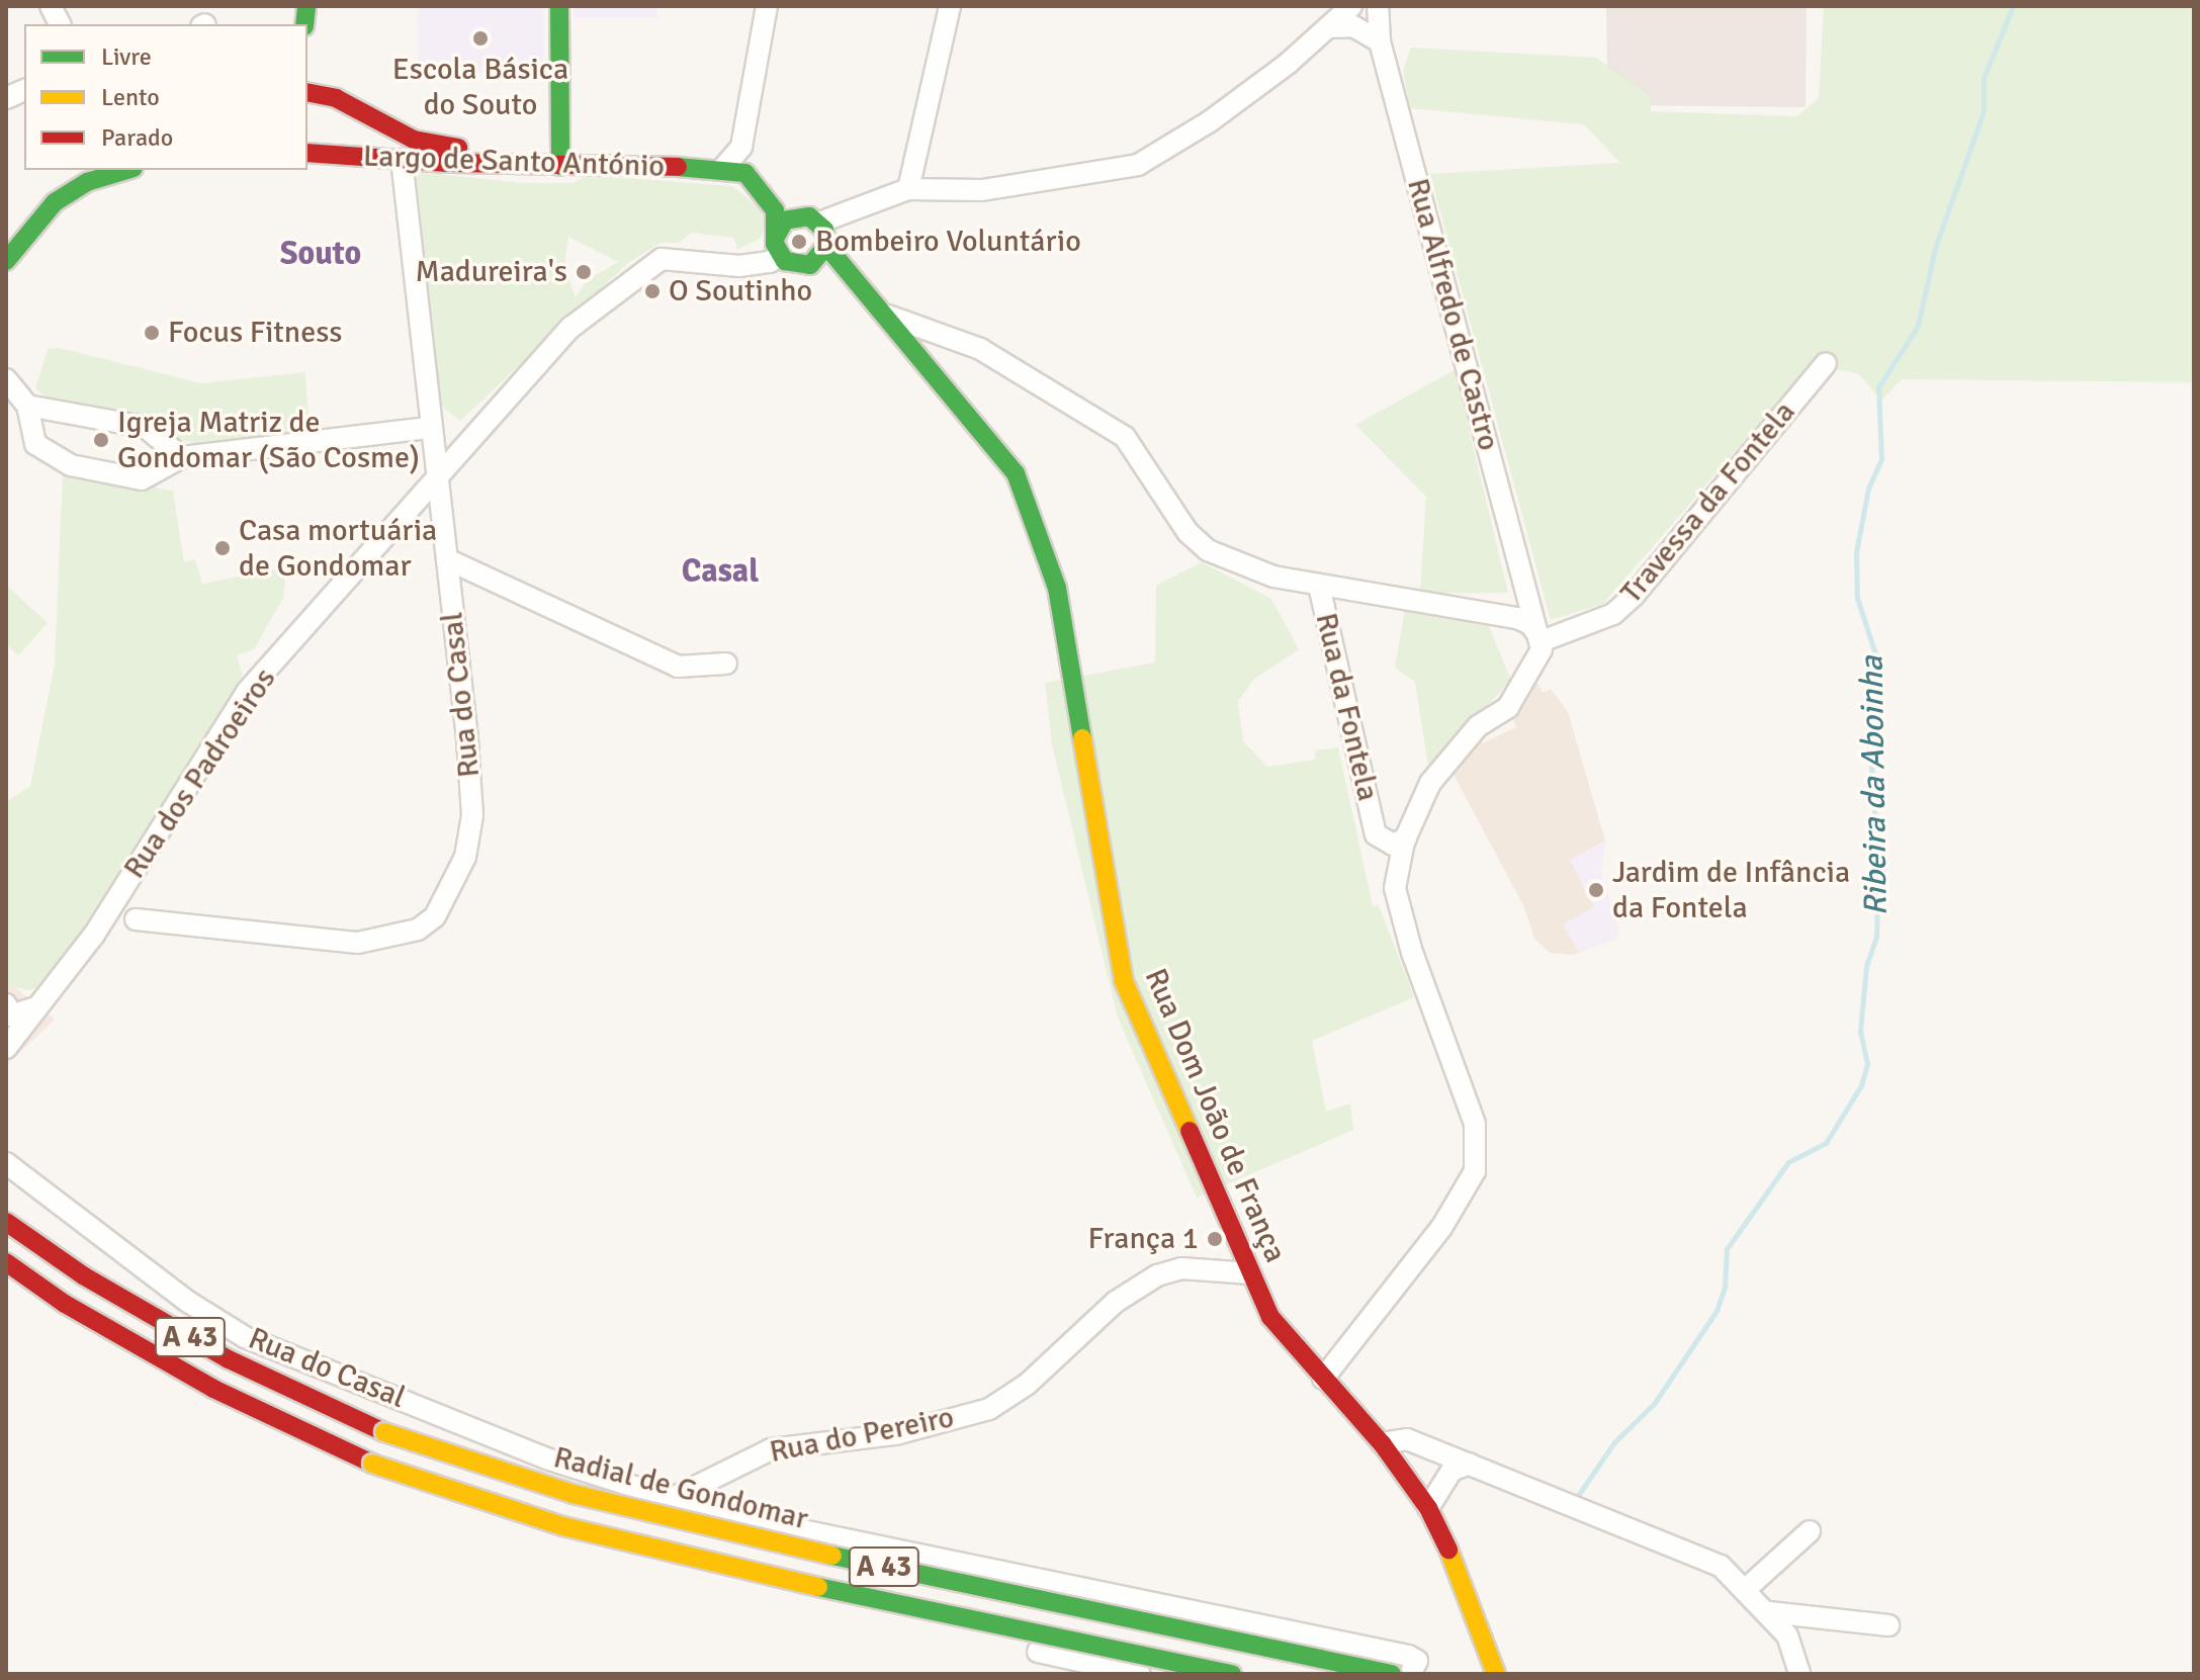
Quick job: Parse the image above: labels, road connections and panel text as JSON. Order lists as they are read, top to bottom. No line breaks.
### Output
{"streets":{"main road":["Largo de Santo António","Rua Dom João de França","A 43","Radial de Gondomar"],"street":["Rua Alfredo de Castro","Travessa da Fontela","Rua do Casal","Rua da Fontela","Rua dos Padroeiros","Rua do Pereiro"]},"crossings":[["Largo de Santo António","Rua do Casal"],["Largo de Santo António","Rua dos Padroeiros"],["Largo de Santo António","Rua Dom João de França"],["Rua Alfredo de Castro","Travessa da Fontela"],["Rua Alfredo de Castro","Rua da Fontela"],["Travessa da Fontela","Rua da Fontela"],["Rua do Casal","Rua dos Padroeiros"],["Rua do Casal","Rua do Pereiro"],["Rua da Fontela","Rua Dom João de França"],["Rua dos Padroeiros","Rua Dom João de França"],["Rua Dom João de França","Rua do Pereiro"]],"districts":["Souto","Casal"],"water":["Ribeira da Aboinha"],"places":["Escola Básica do Souto","Bombeiro Voluntário","Madureira's","O Soutinho","Focus Fitness","Igreja Matriz de Gondomar (São Cosme)","Casa mortuária de Gondomar","Jardim de Infância da Fontela","França 1"],"legend":["Livre","Lento","Parado"]}
